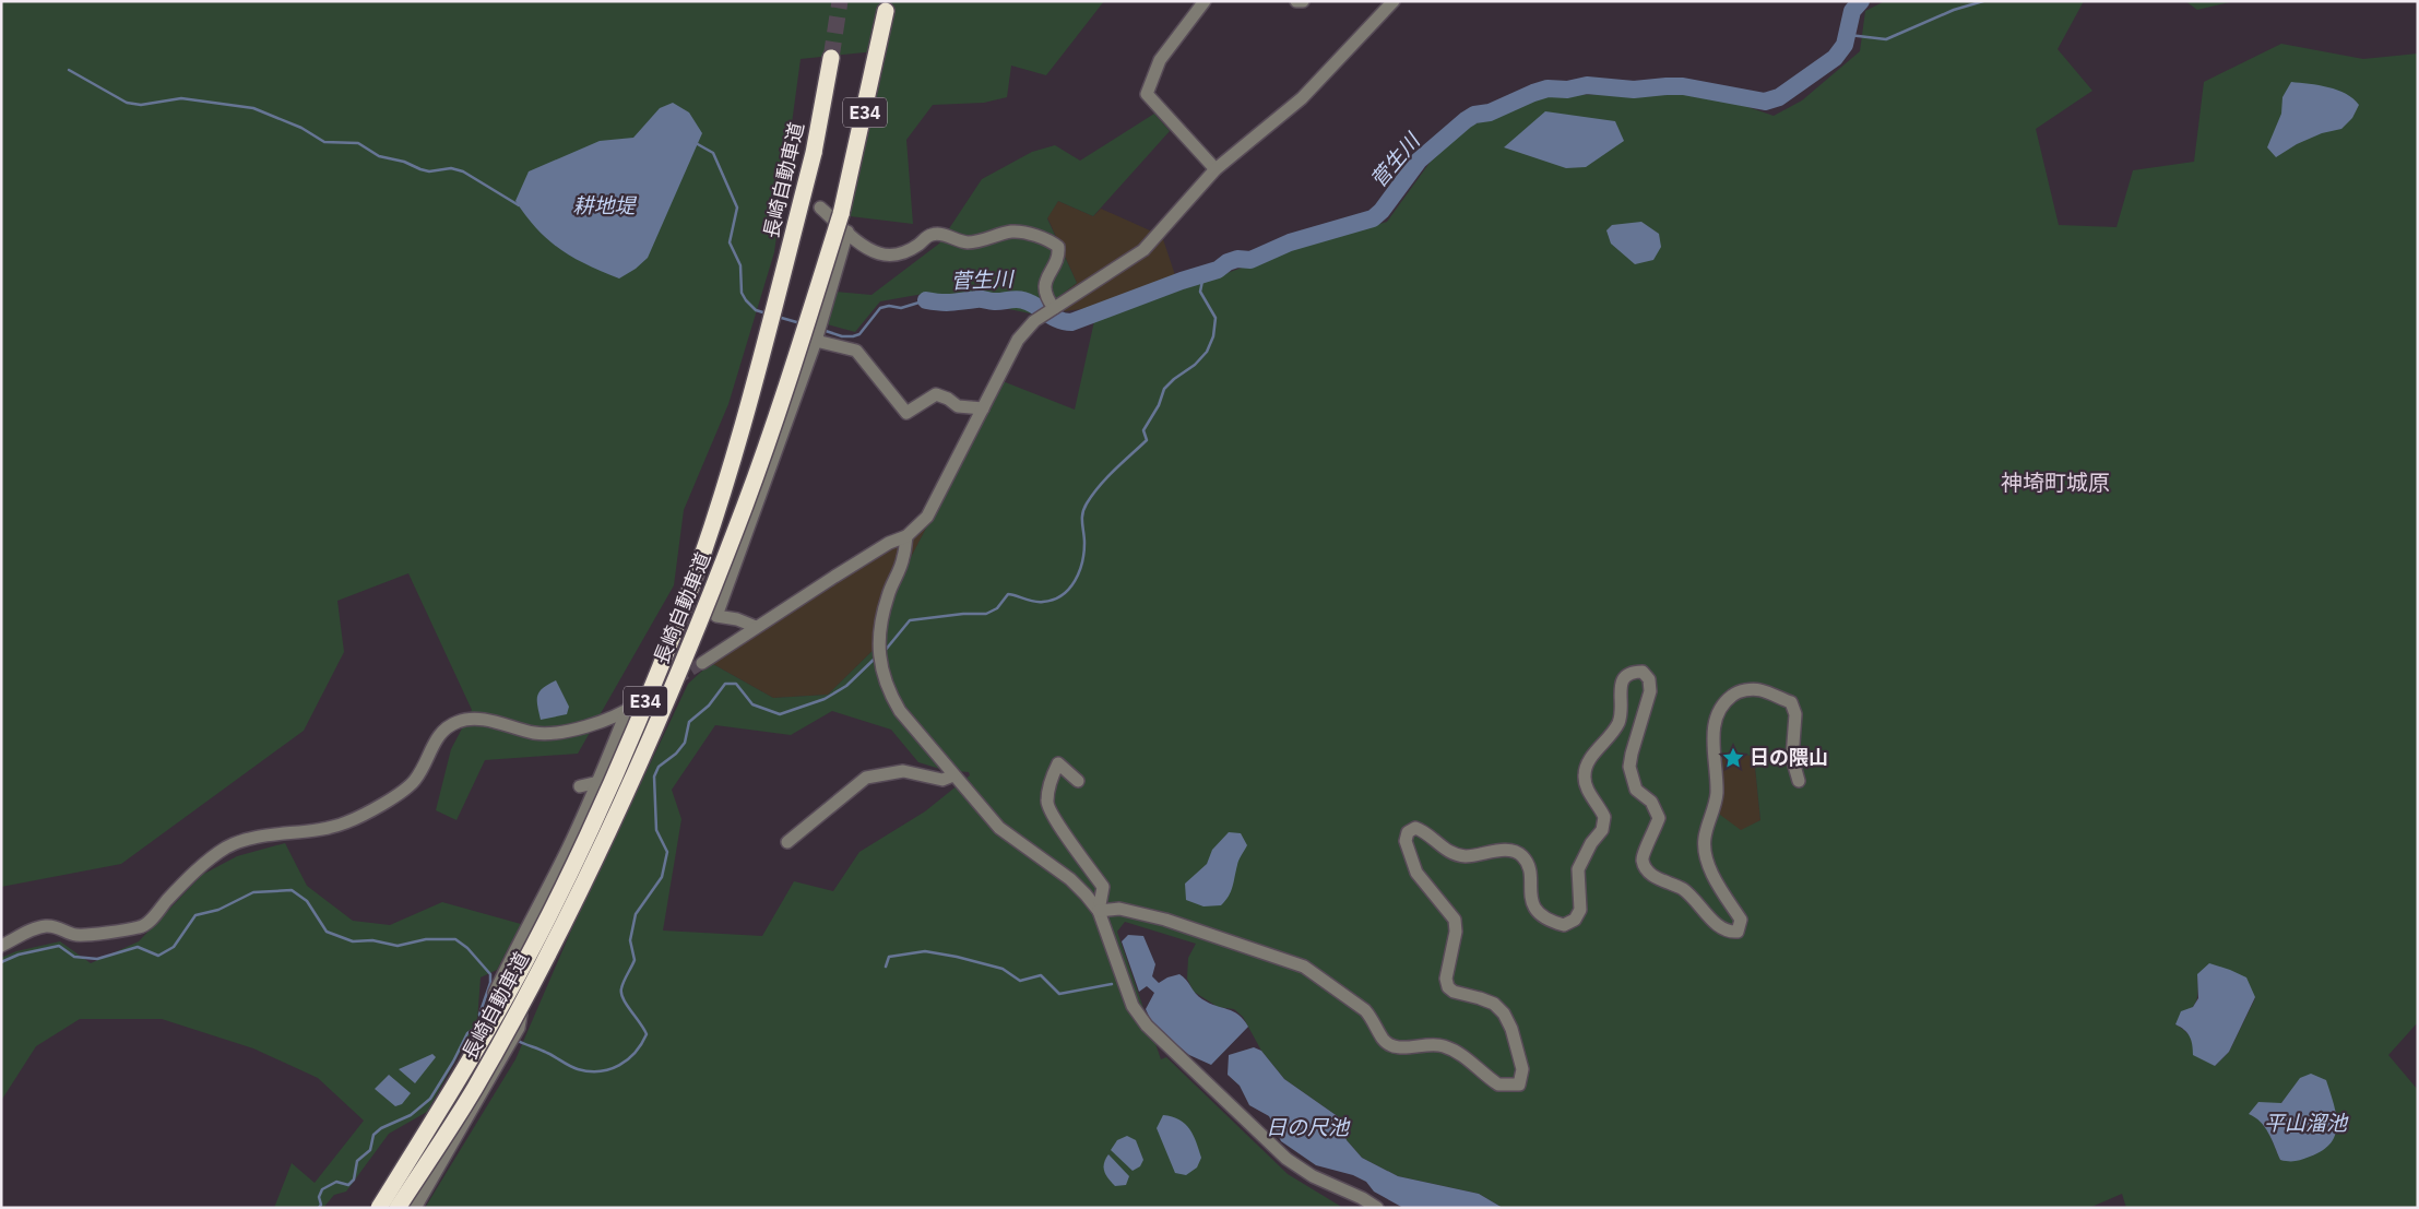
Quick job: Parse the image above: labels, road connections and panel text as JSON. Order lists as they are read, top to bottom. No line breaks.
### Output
{"streets":{"highway":["E34","長崎自動車道"]},"districts":["神埼町城原"],"water":["菅生川","耕地堤","平山溜池","日の尺池"],"places":{"place":["日の隈山"]}}
